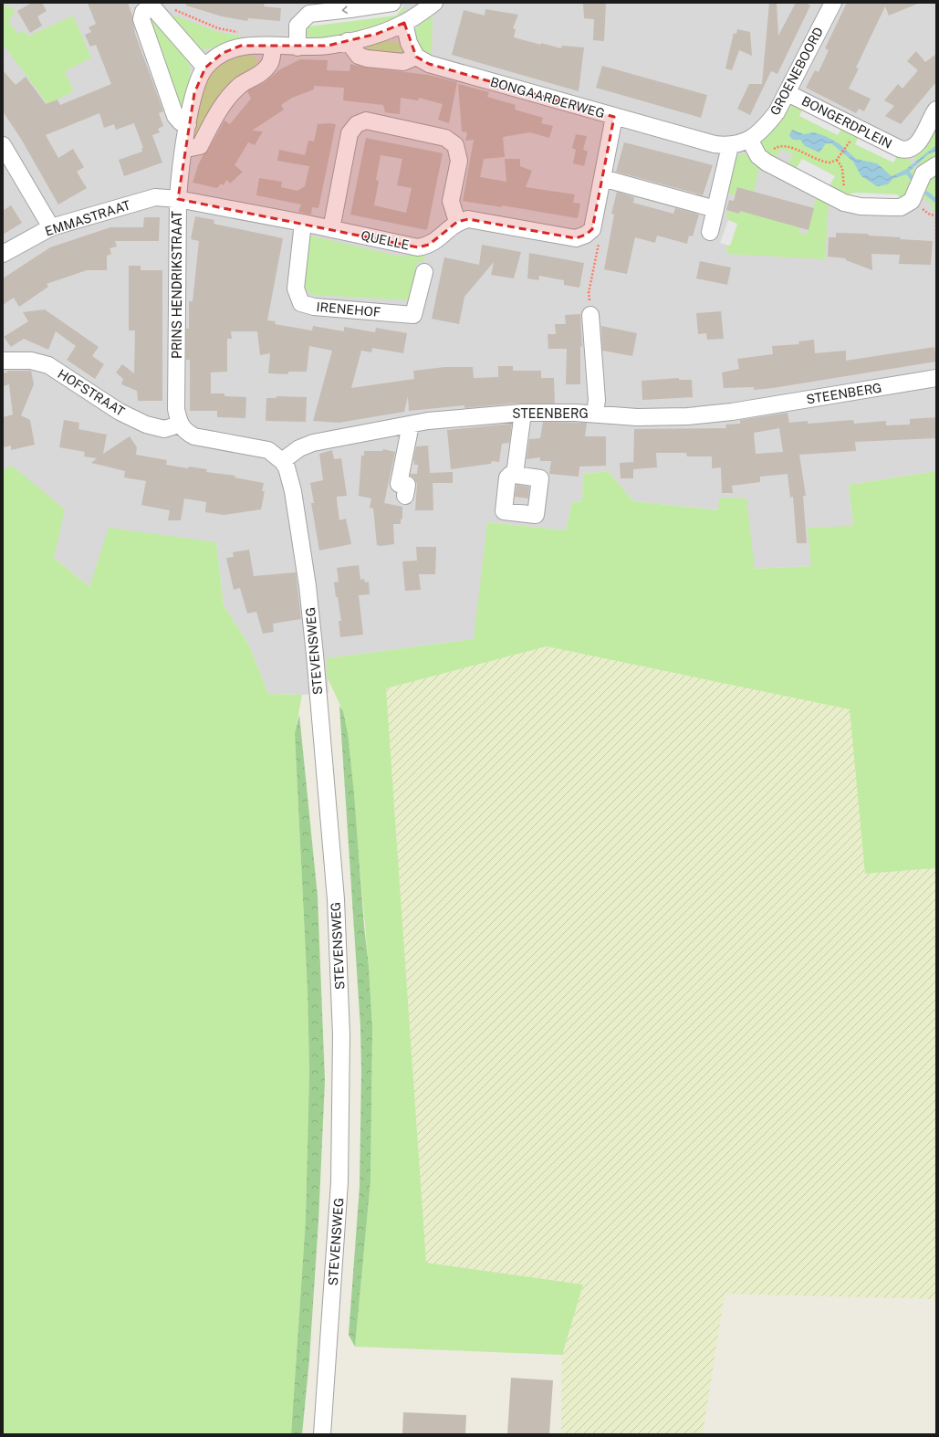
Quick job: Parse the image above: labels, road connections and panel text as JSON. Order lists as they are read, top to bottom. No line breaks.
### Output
{"streets":{"street":["GROENEBOORD","BONGAARDERWEG","BONGERDPLEIN","EMMASTRAAT","QUELLE","PRINS HENDRIKSTRAAT","IRENEHOF","HOFSTRAAT","STEENBERG","STEVENSWEG"]},"crossings":[["GROENEBOORD","BONGAARDERWEG"],["GROENEBOORD","BONGERDPLEIN"],["EMMASTRAAT","QUELLE"],["EMMASTRAAT","PRINS HENDRIKSTRAAT"],["QUELLE","PRINS HENDRIKSTRAAT"],["QUELLE","IRENEHOF"],["PRINS HENDRIKSTRAAT","HOFSTRAAT"],["STEENBERG","STEVENSWEG"]]}
